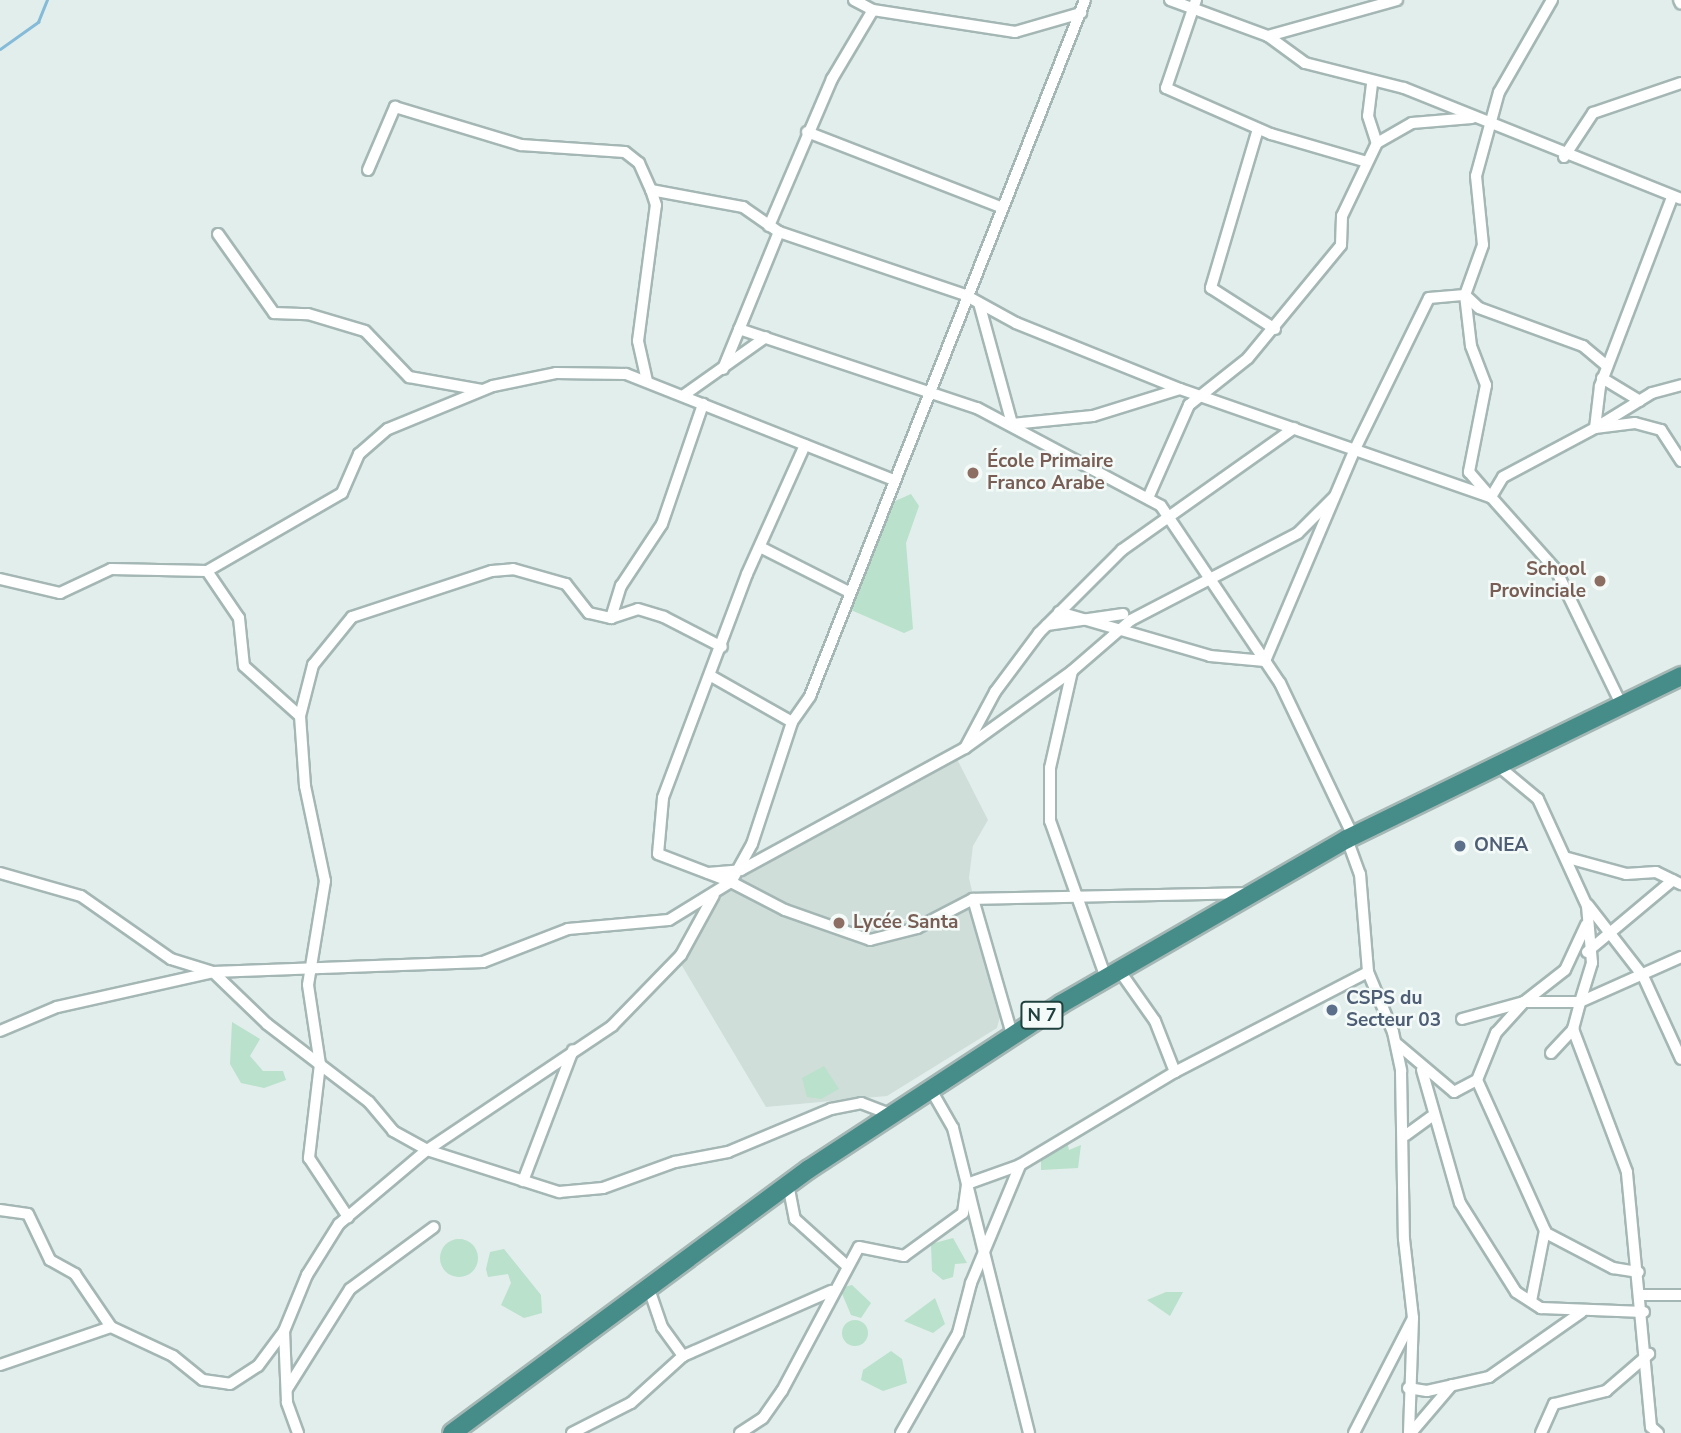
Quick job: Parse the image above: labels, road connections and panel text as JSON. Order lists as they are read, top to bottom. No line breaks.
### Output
{"streets":{"highway":["N 7"]},"places":["École Primaire Franco Arabe","School Provinciale","ONEA","Lycée Santa","CSPS du Secteur 03"]}
